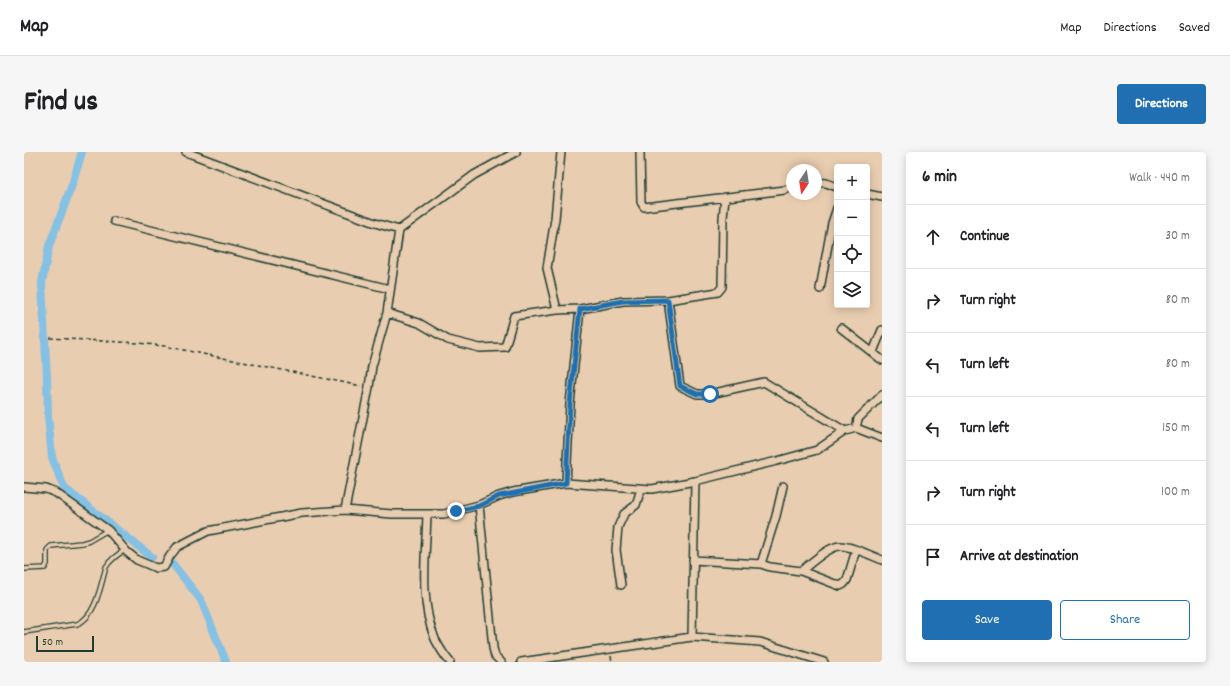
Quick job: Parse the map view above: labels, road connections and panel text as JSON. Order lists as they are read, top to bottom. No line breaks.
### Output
{"scale_bar":"50 m","north":"bottom","page":{"header":"Map","nav":["Map","Directions","Saved"],"title":"Find us","buttons":["Directions",["Save","Share"]],"heading":["6 min","Walk · 440 m"],"map_buttons":["+","−"],"list":[["Continue","30 m"],["Turn right","80 m"],["Turn left","80 m"],["Turn left","150 m"],["Turn right","100 m"],"Arrive at destination"],"scale":"50 m"}}
